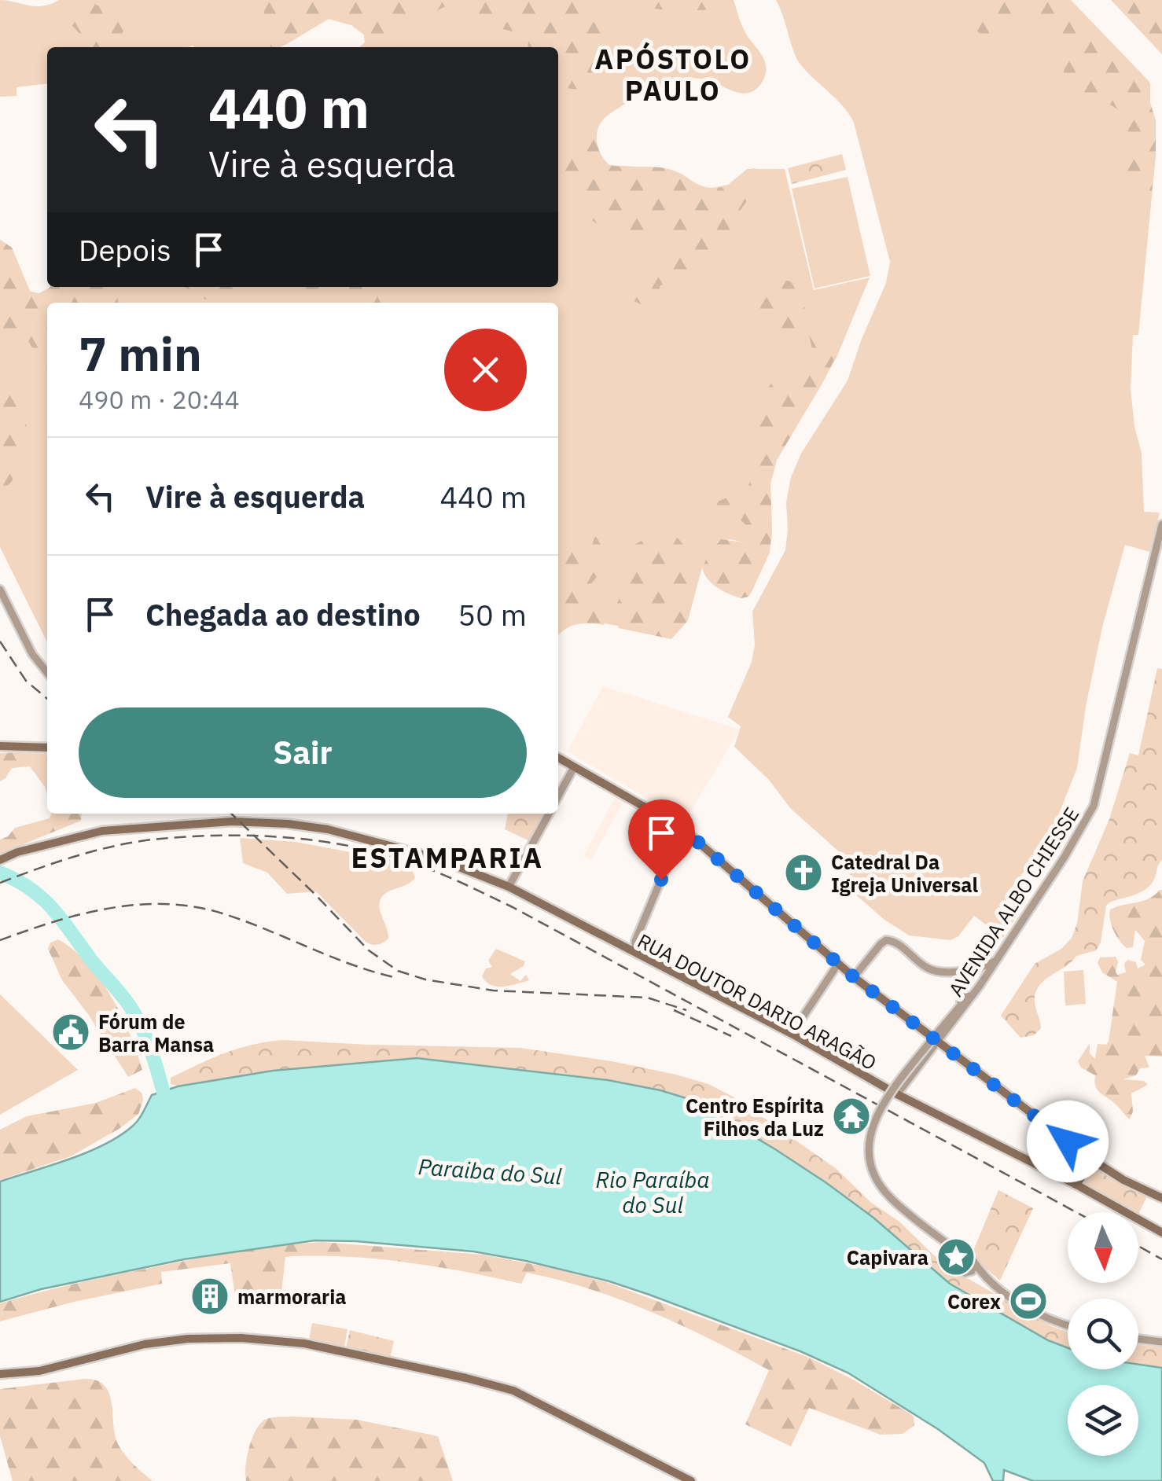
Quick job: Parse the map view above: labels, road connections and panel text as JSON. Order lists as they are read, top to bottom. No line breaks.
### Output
{"streets":{"main road":["RUA DOUTOR DARIO ARAGÃO"],"street":["AVENIDA ALBO CHIESSE"]},"crossings":[["AVENIDA ALBO CHIESSE","RUA DOUTOR DARIO ARAGÃO"]],"districts":["APÓSTOLO PAULO","ESTAMPARIA"],"water":["Paraiba do Sul","Rio Paraíba do Sul"],"places":{"church":["Catedral Da Igreja Universal"],"public building":["Fórum de Barra Mansa"],"temple":["Centro Espírita Filhos da Luz"],"place":["Capivara"],"building":["marmoraria"],"sports":["Corex"]},"north":"bottom","page":{"turn":["440 m","Vire à esquerda"],"then":"Depois","heading":["7 min","490 m · 20:44"],"list":[{"name":"Vire à esquerda","value":"440 m"},{"name":"Chegada ao destino","value":"50 m"}],"buttons":"Sair"}}
